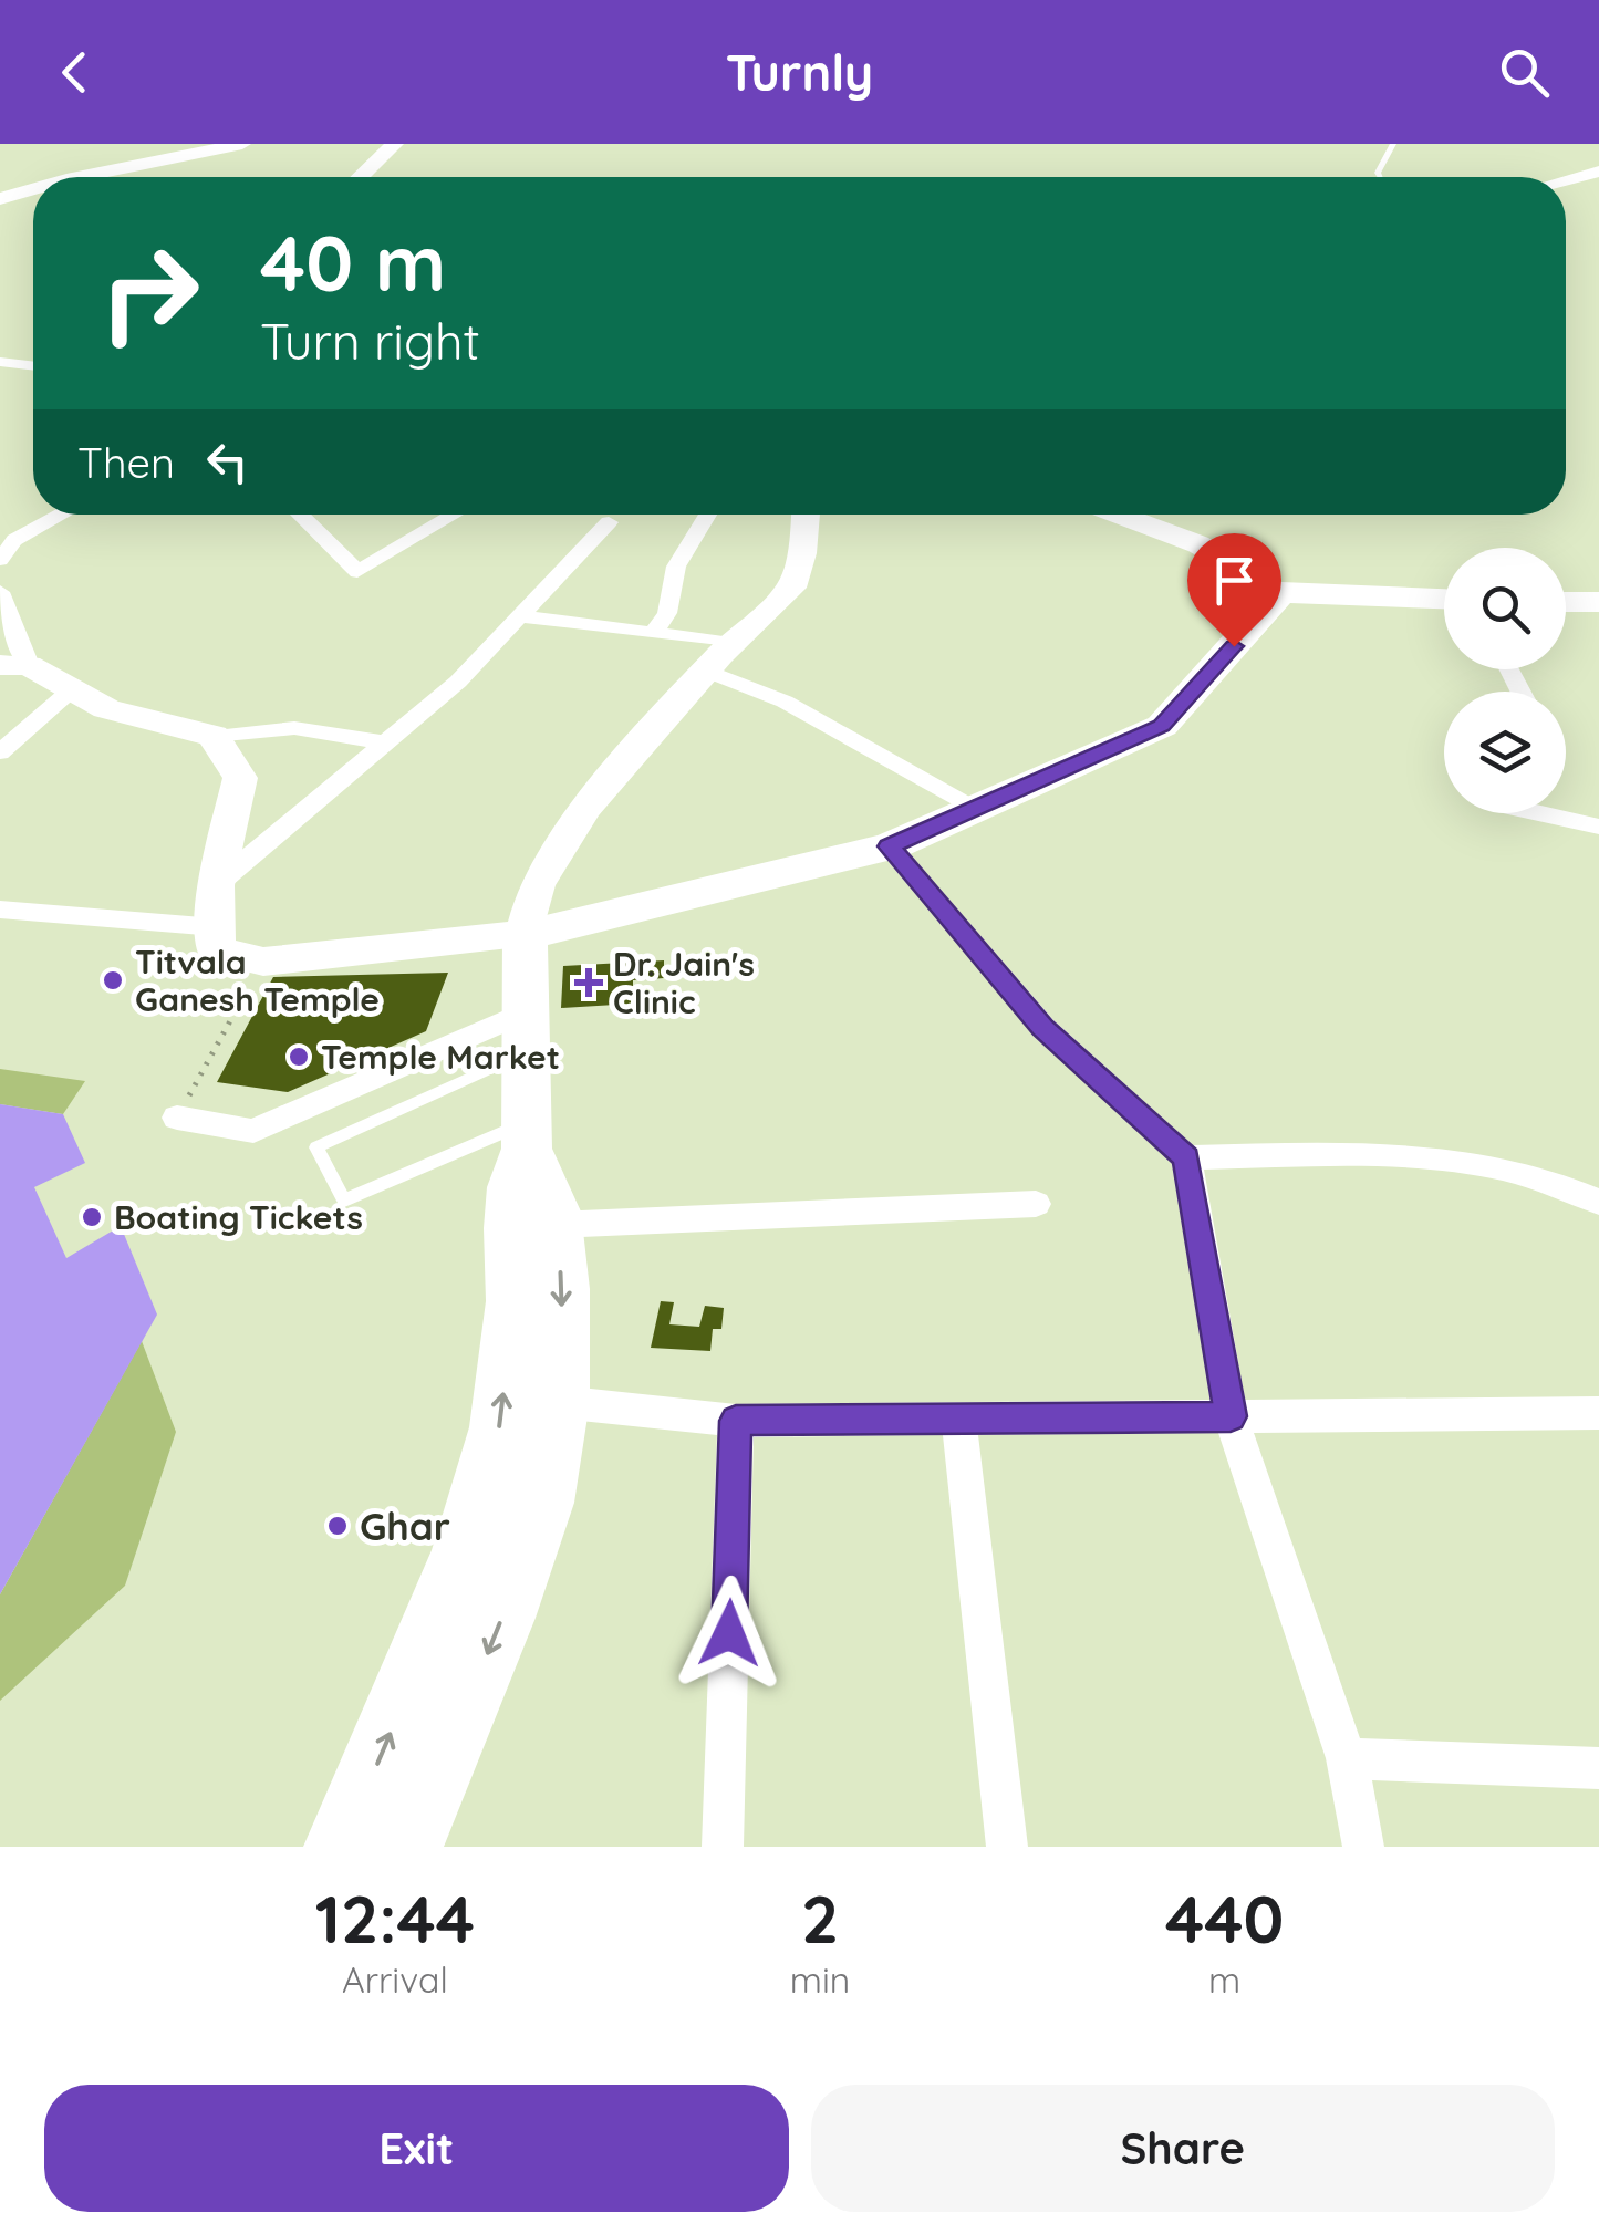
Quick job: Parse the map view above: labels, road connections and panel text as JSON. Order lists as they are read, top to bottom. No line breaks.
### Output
{"places":{"other":["Titvala Ganesh Temple","Temple Market","Boating Tickets","Ghar"],"health":["Dr. Jain's Clinic"]},"page":{"header":"Turnly","turn":["40 m","Turn right"],"then":"Then","eta":["12:44","Arrival","2","min","440","m"],"buttons":["Exit","Share"]}}
